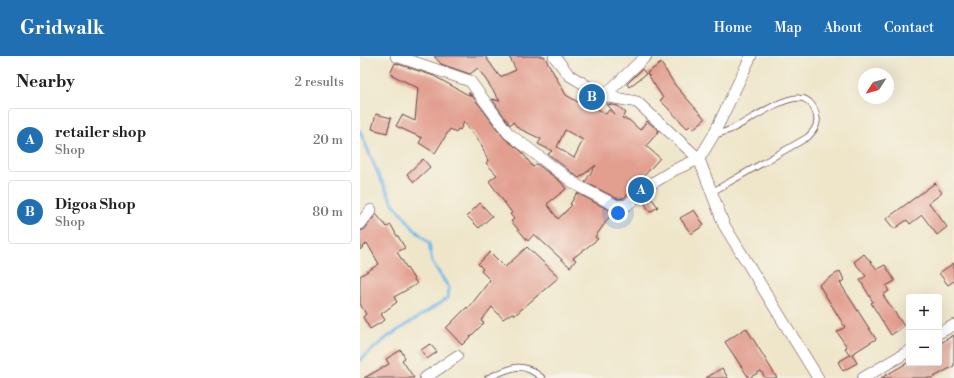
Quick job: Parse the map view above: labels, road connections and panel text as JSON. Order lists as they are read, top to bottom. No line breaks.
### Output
{"north":"bottom left","page":{"header":"Gridwalk","nav":["Home","Map","About","Contact"],"heading":["Nearby","2 results"],"pins":["B","A"],"list":[{"mark":"A","name":"retailer shop","note":"Shop","value":"20 m"},{"mark":"B","name":"Digoa Shop","note":"Shop","value":"80 m"}],"map_buttons":["+","−"]}}
